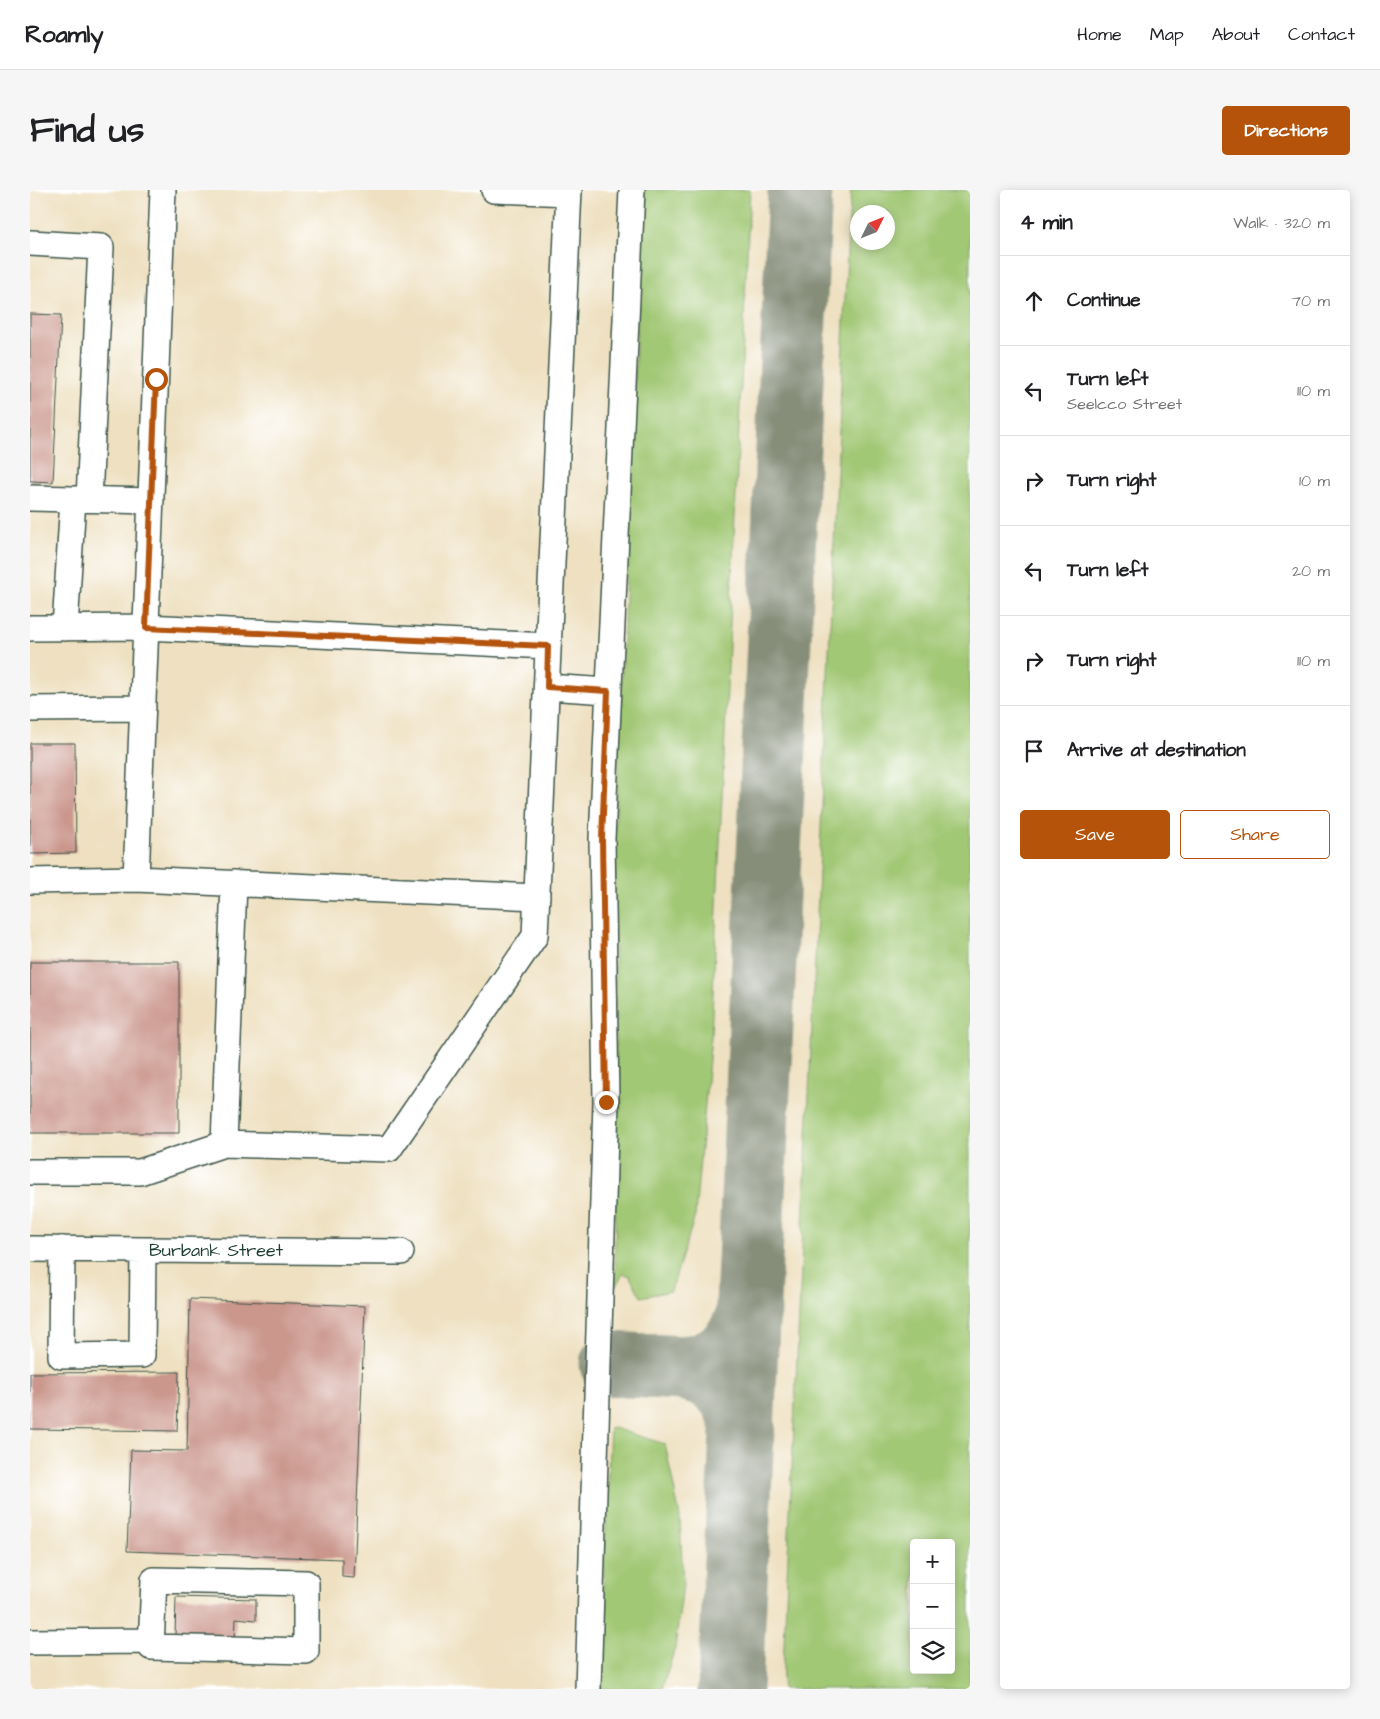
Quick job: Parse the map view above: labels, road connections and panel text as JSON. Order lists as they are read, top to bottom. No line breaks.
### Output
{"streets":{"street":["Burbank Street"]},"north":"top right","page":{"header":"Roamly","nav":["Home","Map","About","Contact"],"title":"Find us","buttons":["Directions",["Save","Share"]],"heading":["4 min","Walk · 320 m"],"list":[["Continue","70 m"],["Turn left","Seelcco Street","110 m"],["Turn right","10 m"],["Turn left","20 m"],["Turn right","110 m"],"Arrive at destination"],"map_buttons":["+","−"]}}
